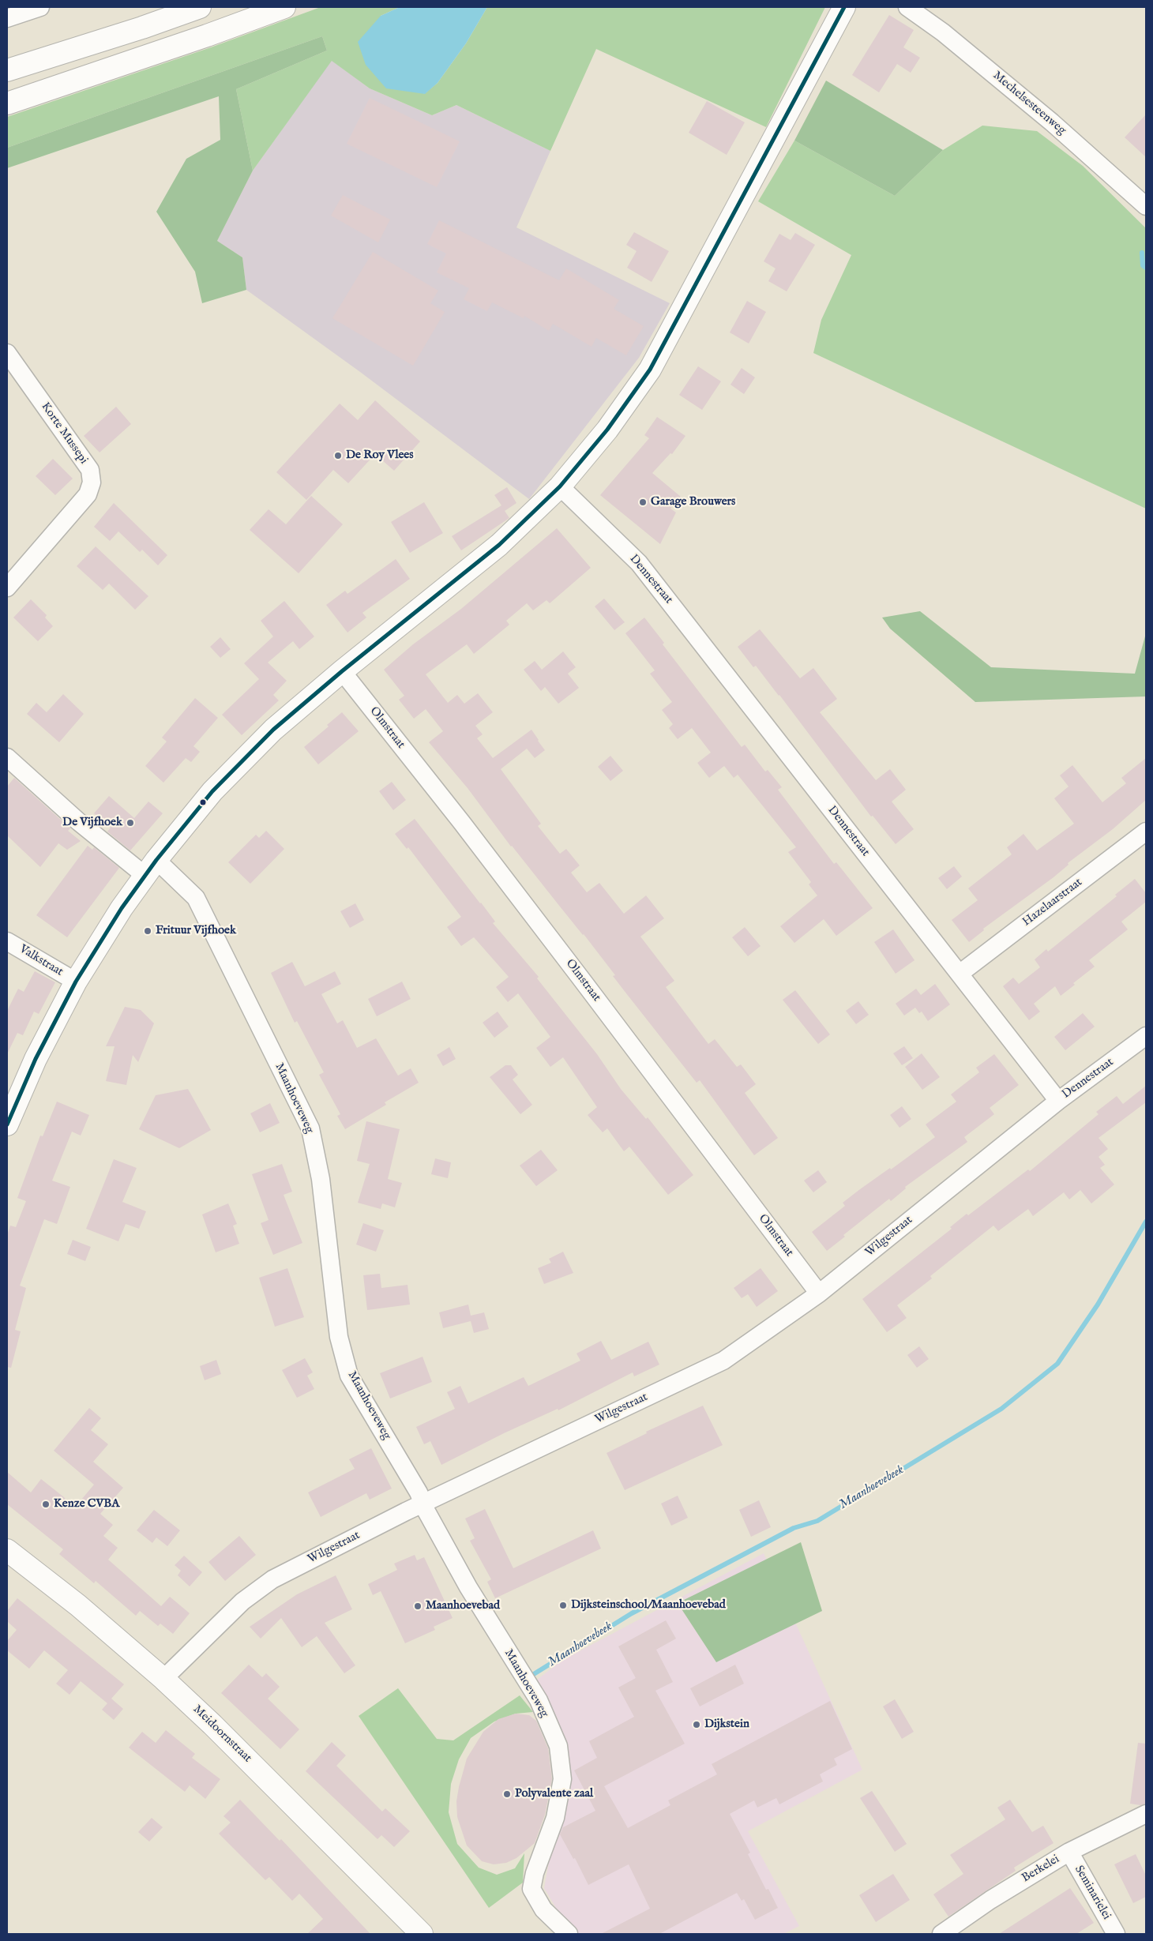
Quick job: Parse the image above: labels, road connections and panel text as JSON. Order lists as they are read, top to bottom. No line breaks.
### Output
{"streets":{"main road":["Meidoornstraat"],"street":["Mechelsesteenweg","Korte Mussepi","Dennestraat","Olmstraat","Hazelaarstraat","Valkstraat","Maanhoeveweg","Wilgestraat","Berkelei","Seminarielei"]},"crossings":[["Dennestraat","Hazelaarstraat"],["Dennestraat","Wilgestraat"],["Olmstraat","Wilgestraat"],["Maanhoeveweg","Wilgestraat"],["Wilgestraat","Meidoornstraat"],["Berkelei","Seminarielei"]],"water":["Maanhoevebeek"],"places":["De Roy Vlees","Garage Brouwers","De Vijfhoek","Frituur Vijfhoek","Kenze CVBA","Dijksteinschool/Maanhoevebad","Maanhoevebad","Dijkstein","Polyvalente zaal"]}
